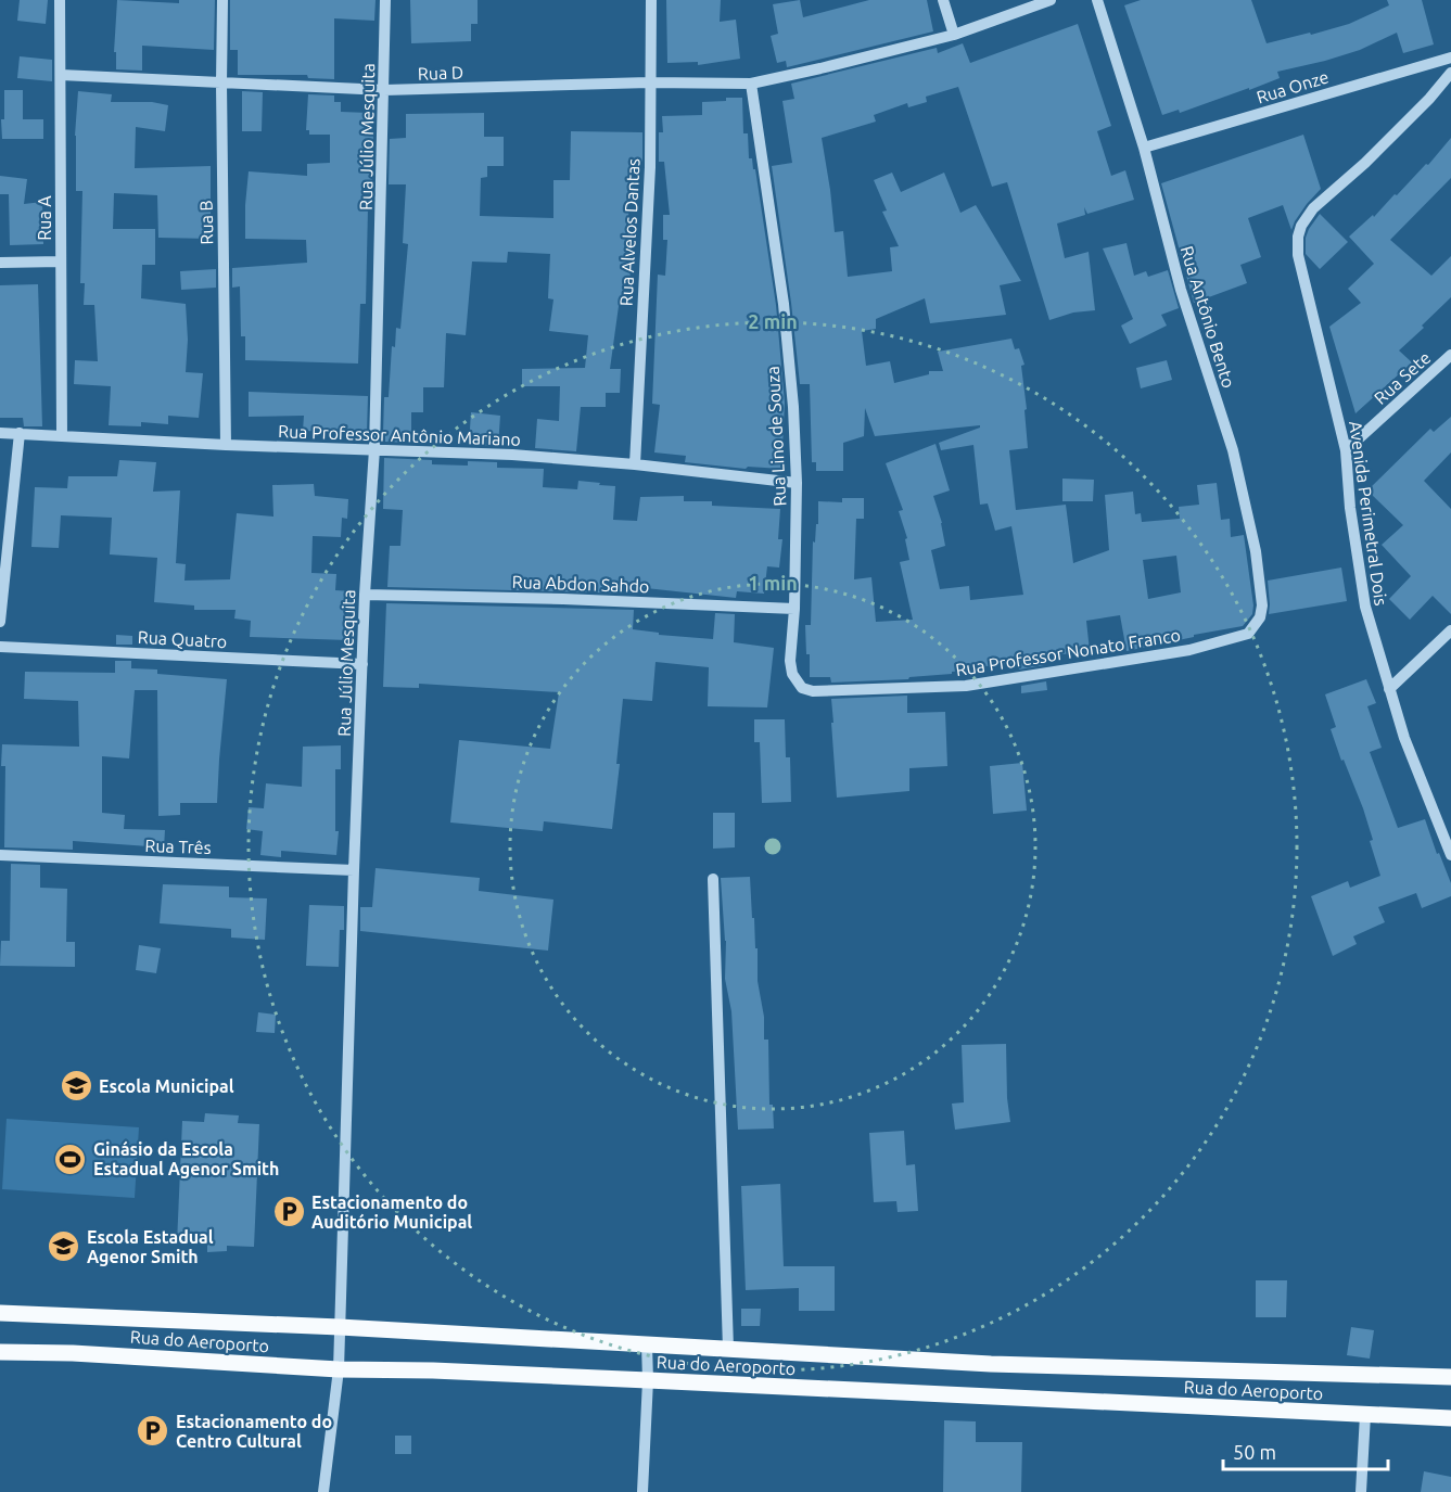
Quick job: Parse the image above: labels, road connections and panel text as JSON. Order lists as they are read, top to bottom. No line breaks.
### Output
{"streets":{"main road":["Rua do Aeroporto"],"street":["Rua D","Rua Onze","Rua Júlio Mesquita","Rua A","Rua B","Rua Alvelos Dantas","Rua Antônio Bento","Rua Sete","Rua Professor Antônio Mariano","Rua Lino de Souza","Avenida Perimetral Dois","Rua Abdon Sahdo","Rua Quatro","Rua Professor Nonato Franco","Rua Três"]},"crossings":[["Rua D","Rua Júlio Mesquita"],["Rua D","Rua A"],["Rua D","Rua B"],["Rua D","Rua Alvelos Dantas"],["Rua D","Rua Lino de Souza"],["Rua Onze","Rua Antônio Bento"],["Rua Júlio Mesquita","Rua Professor Antônio Mariano"],["Rua Júlio Mesquita","Rua Abdon Sahdo"],["Rua Júlio Mesquita","Rua Quatro"],["Rua Júlio Mesquita","Rua Três"],["Rua Júlio Mesquita","Rua do Aeroporto"],["Rua A","Rua Professor Antônio Mariano"],["Rua B","Rua Professor Antônio Mariano"],["Rua Alvelos Dantas","Rua Professor Antônio Mariano"],["Rua Antônio Bento","Rua Professor Nonato Franco"],["Rua Sete","Avenida Perimetral Dois"],["Rua Professor Antônio Mariano","Rua Lino de Souza"],["Rua Lino de Souza","Rua Abdon Sahdo"],["Rua Lino de Souza","Rua Professor Nonato Franco"]],"places":{"school or university":["Escola Municipal","Escola Estadual Agenor Smith"],"sports":["Ginásio da Escola Estadual Agenor Smith"],"parking":["Estacionamento do Auditório Municipal","Estacionamento do Centro Cultural"]},"scale_bar":"50 m","rings":["2 min","1 min"]}
